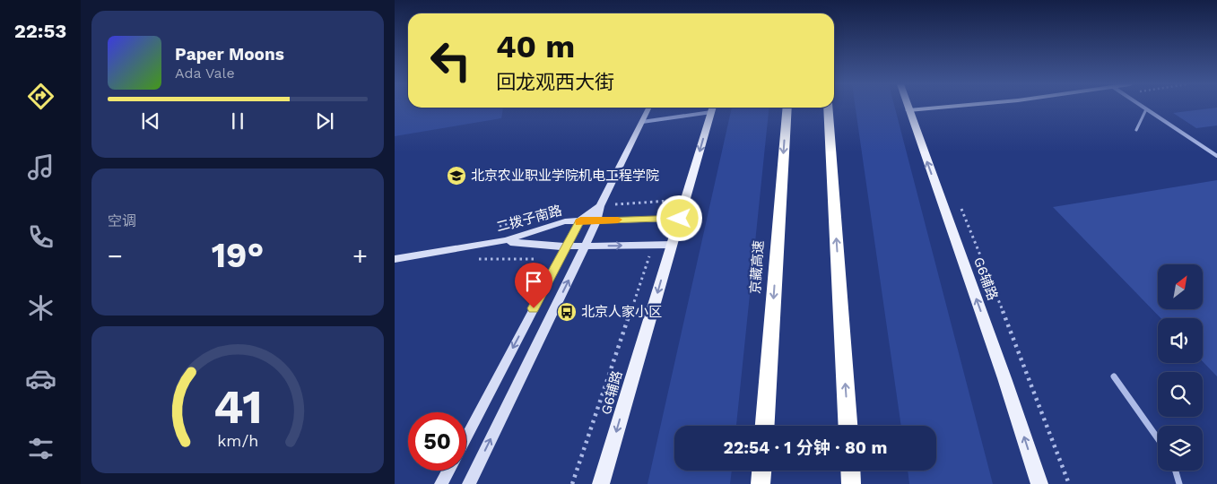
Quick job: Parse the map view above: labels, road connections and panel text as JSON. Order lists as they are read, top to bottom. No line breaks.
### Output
{"streets":{"highway":["京藏高速"],"main road":["G6辅路"],"street":["二拨子南路"]},"crossings":[["二拨子南路","G6辅路"]],"places":{"school or university":["北京农业职业学院机电工程学院"],"bus stop":["北京人家小区"]},"north":"top right","page":{"tabs":"22:53","turn":["40 m","回龙观西大街"],"song":["Paper Moons","Ada Vale"],"tile":"空调","heat":["−","19°","+"],"limit":"50","trip":"22:54 · 1 分钟 · 80 m","gauge":["41","km/h"]}}
